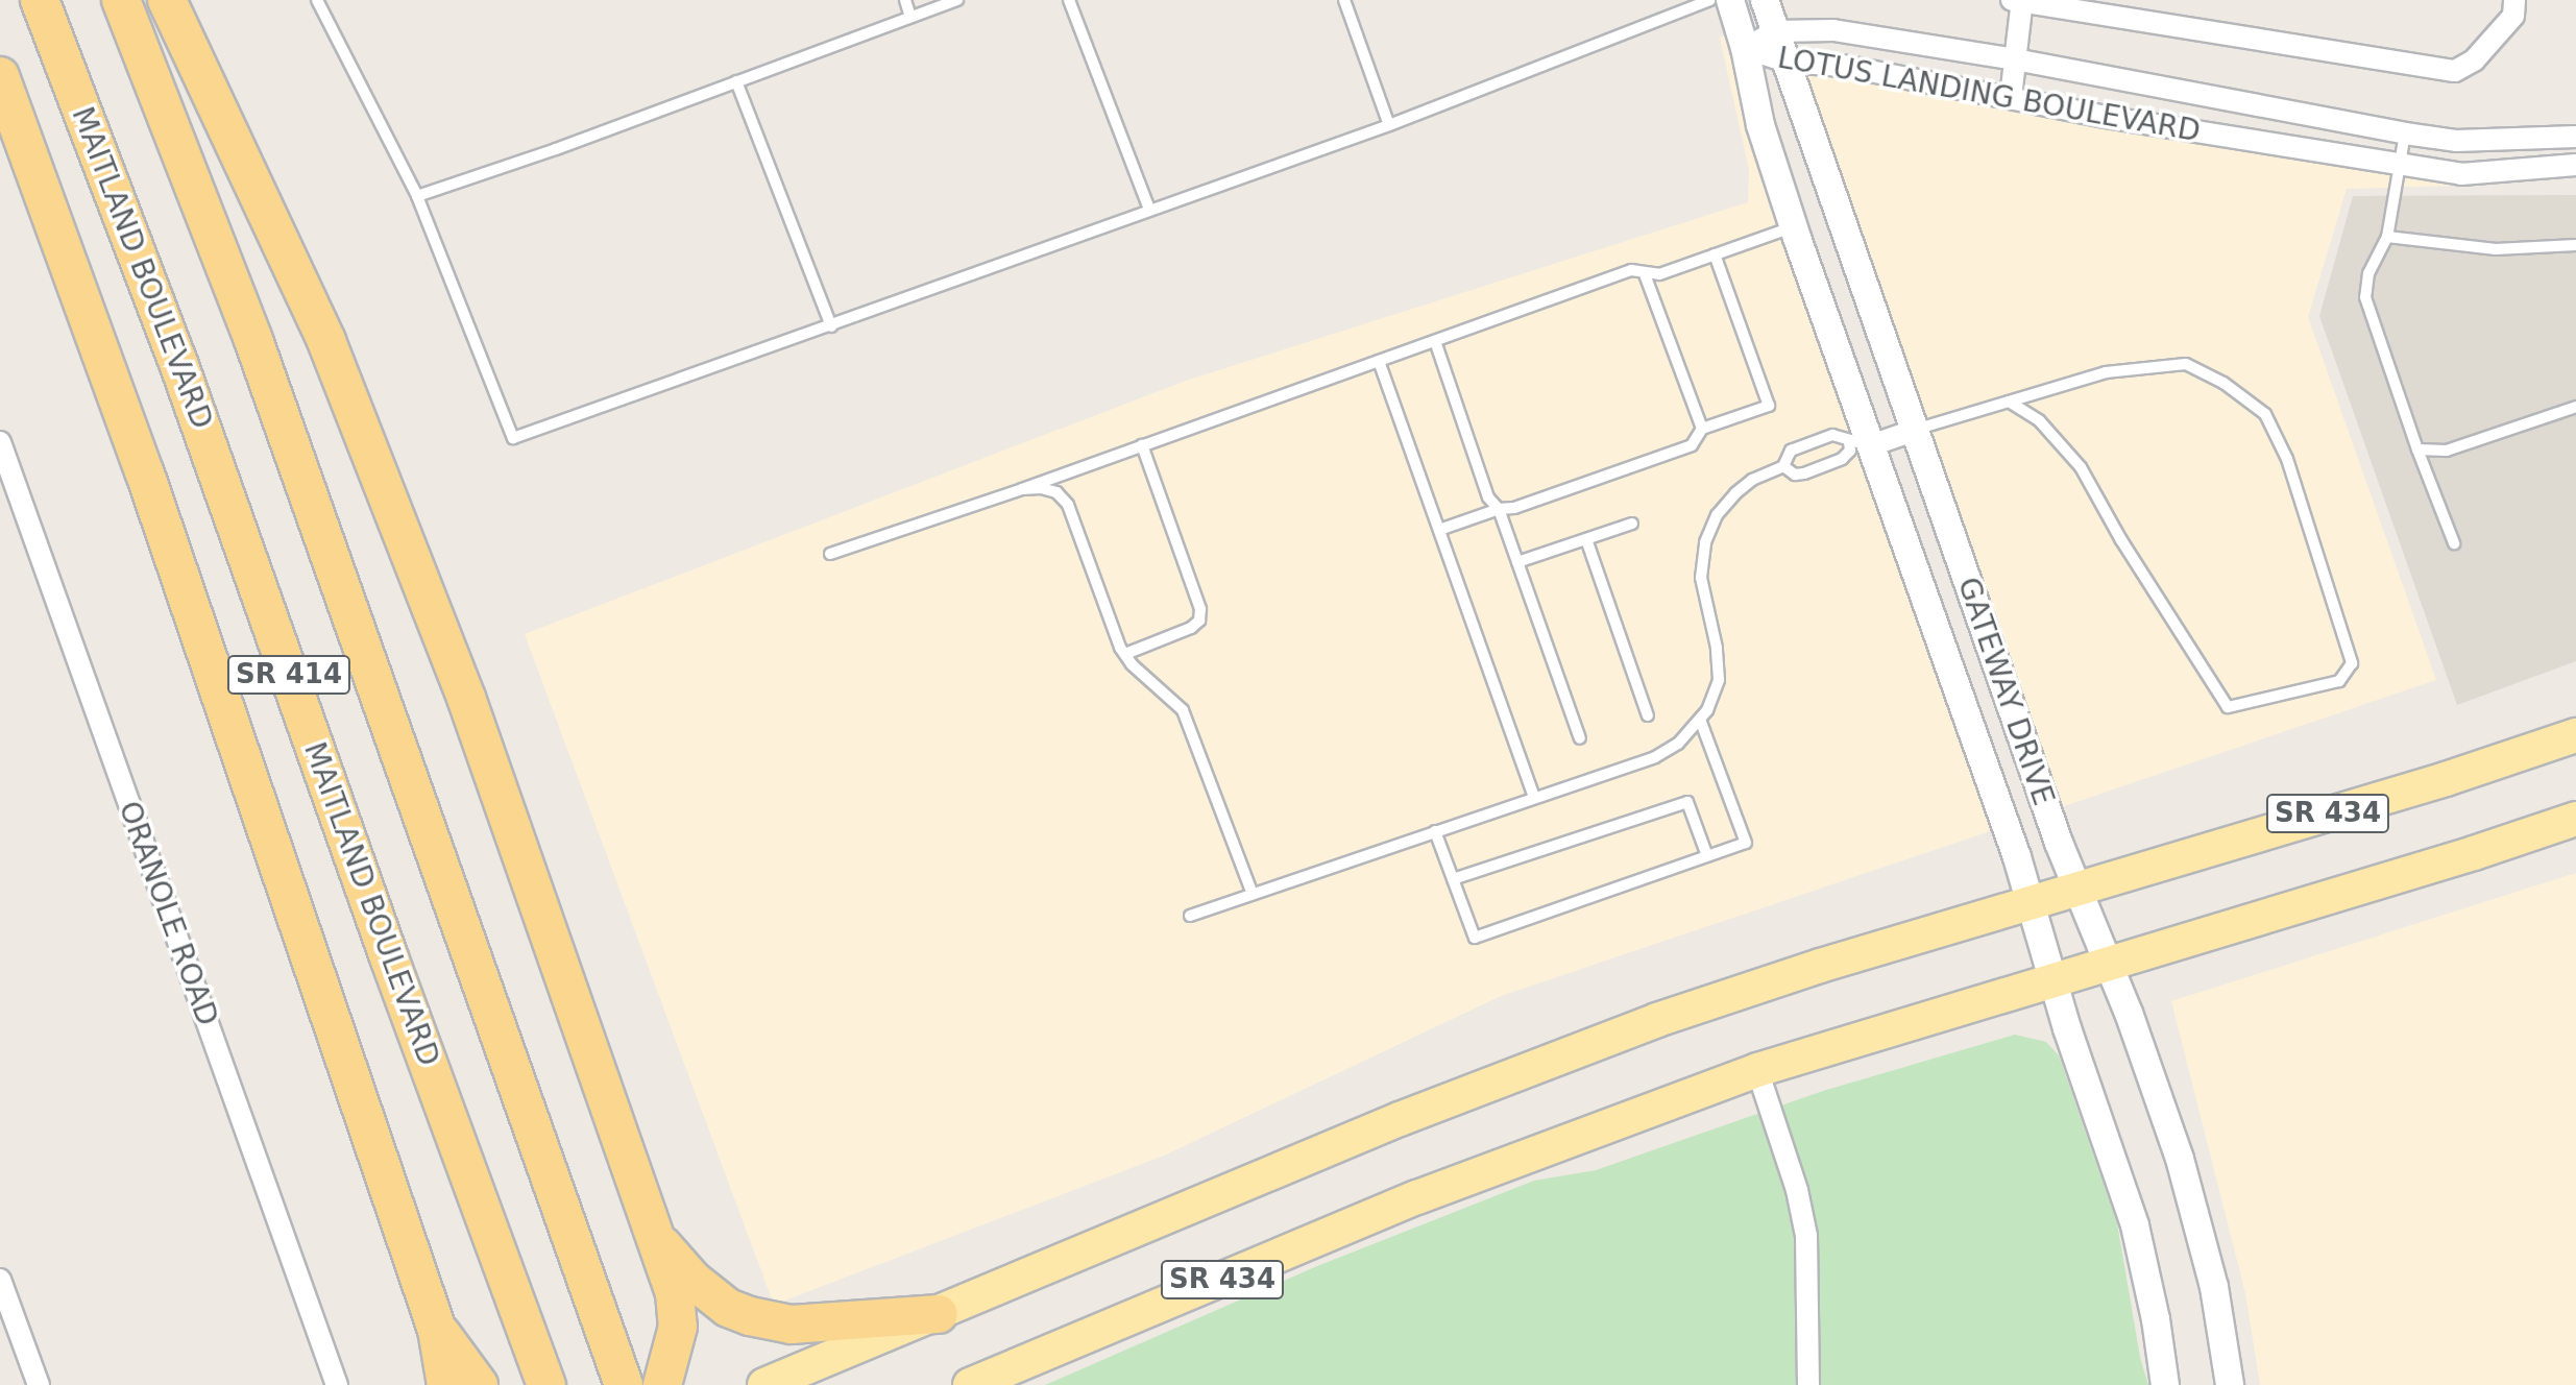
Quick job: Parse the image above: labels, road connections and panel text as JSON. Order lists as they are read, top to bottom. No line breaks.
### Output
{"streets":{"highway":["MAITLAND BOULEVARD","SR 414"],"main road":["SR 434"],"street":["LOTUS LANDING BOULEVARD","GATEWAY DRIVE","ORANOLE ROAD"]},"crossings":[["LOTUS LANDING BOULEVARD","GATEWAY DRIVE"],["GATEWAY DRIVE","SR 434"]]}
